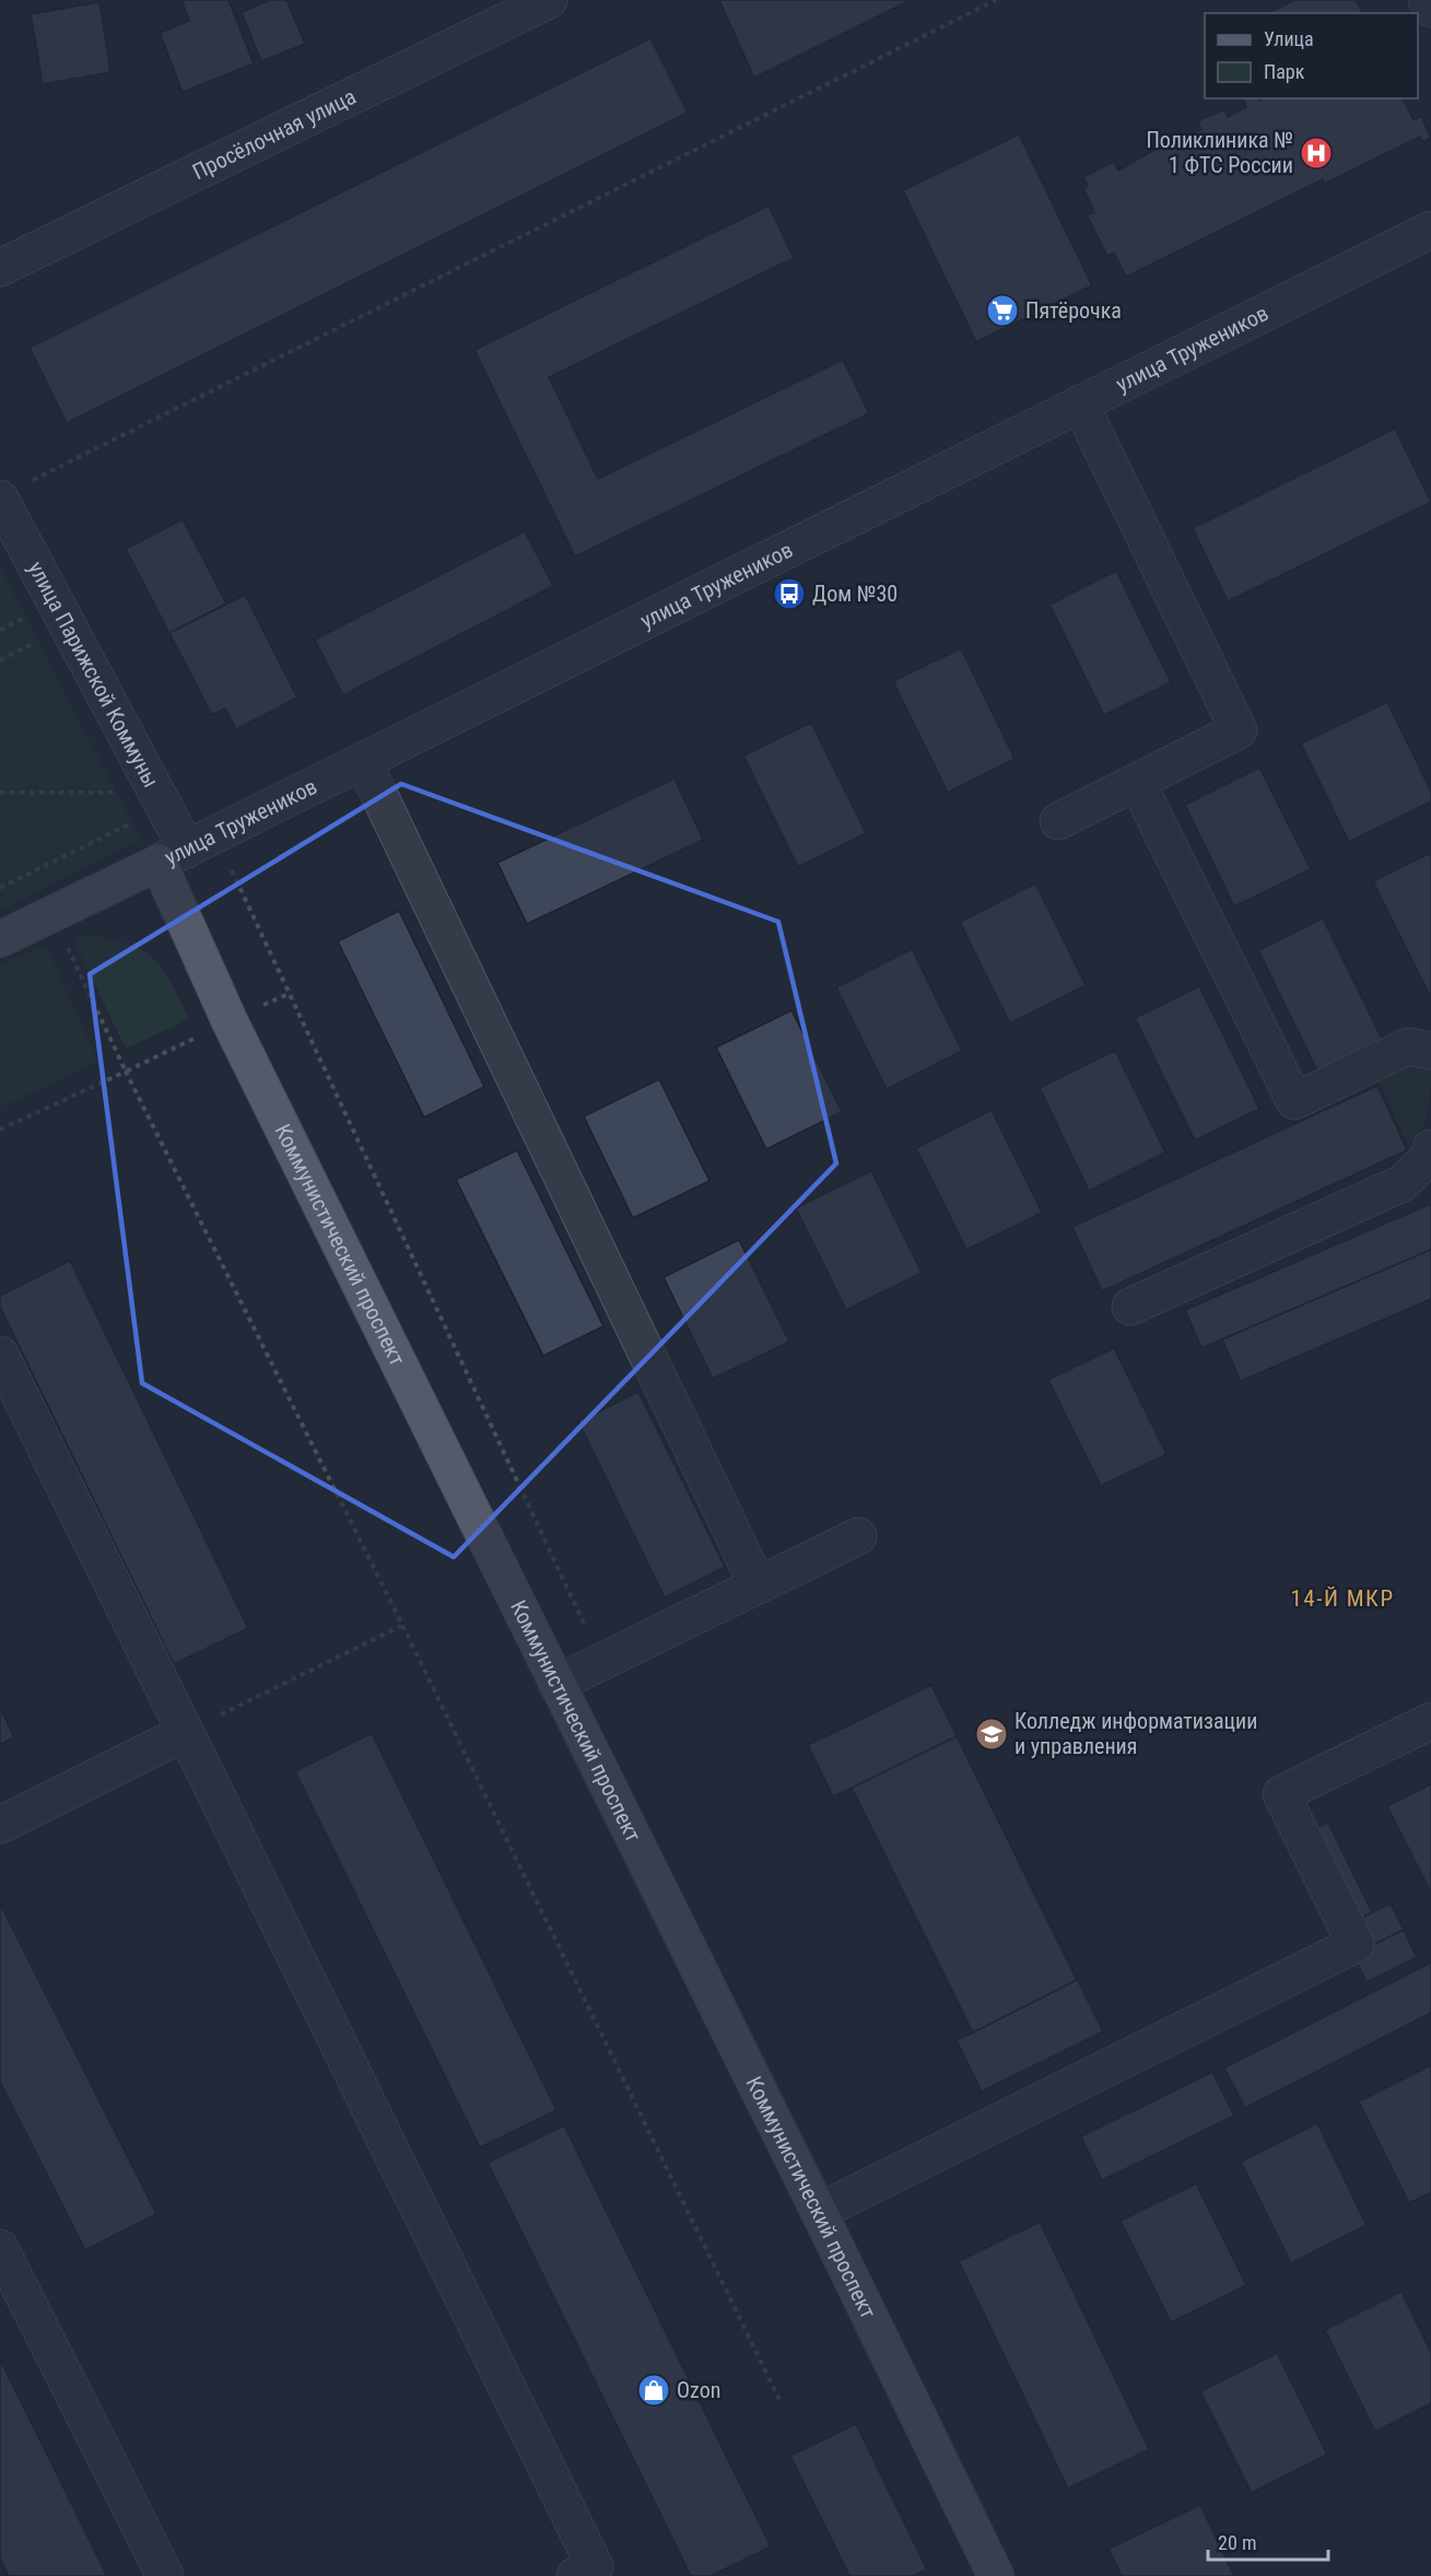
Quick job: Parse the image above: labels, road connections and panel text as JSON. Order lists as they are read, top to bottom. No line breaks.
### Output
{"streets":{"main road":["улица Тружеников","Коммунистический проспект"],"street":["Просёлочная улица","улица Парижской Коммуны"]},"crossings":[["улица Тружеников","улица Парижской Коммуны"],["улица Тружеников","Коммунистический проспект"],["улица Парижской Коммуны","Коммунистический проспект"]],"districts":["14-Й МКР"],"places":{"hospital":["Поликлиника № 1 ФТС России"],"supermarket":["Пятёрочка"],"bus stop":["Дом №30"],"school or university":["Колледж информатизации и управления"],"shop":["Ozon"]},"legend":["Улица","Парк"],"scale_bar":"20 m"}
